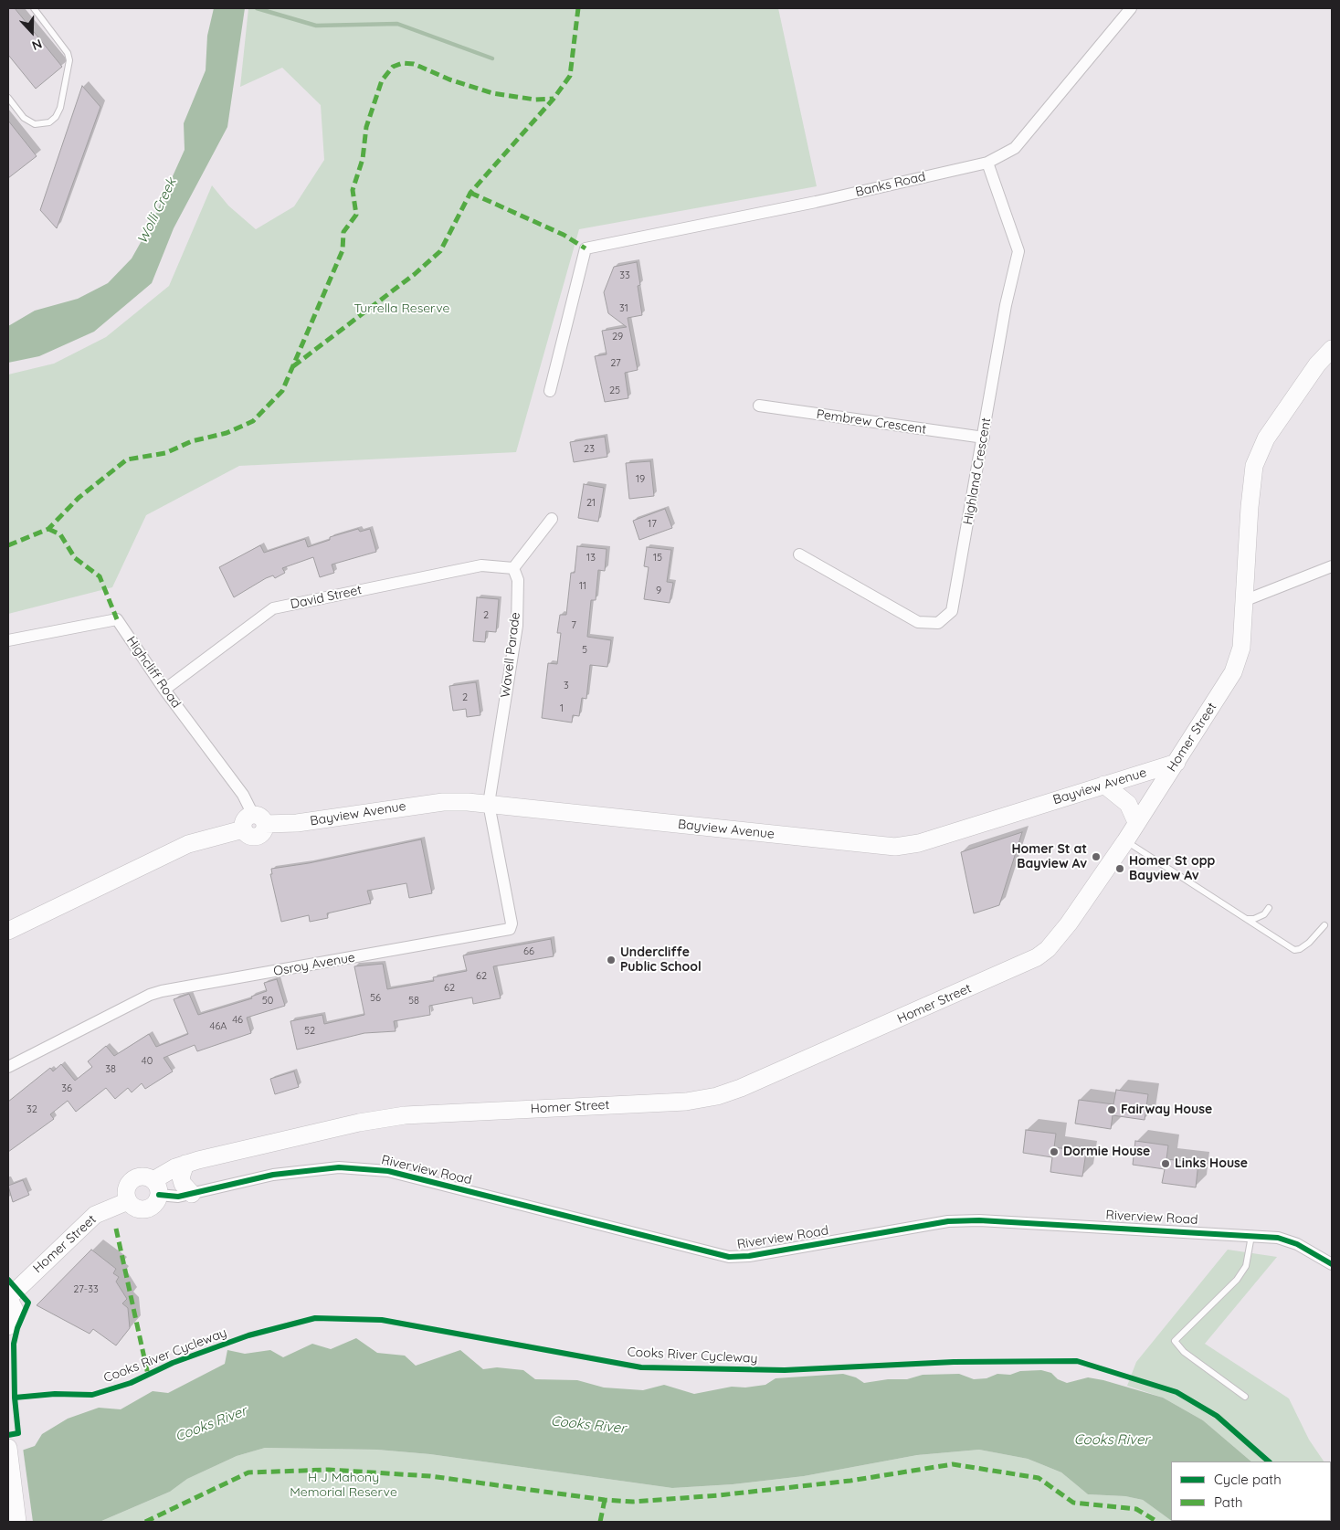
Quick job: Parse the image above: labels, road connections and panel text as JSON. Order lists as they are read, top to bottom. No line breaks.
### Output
{"streets":{"main road":["Homer Street","Bayview Avenue"],"street":["Banks Road","Pembrew Crescent","Highland Crescent","David Street","Wavell Parade","Highcliff Road","Osroy Avenue","Riverview Road"],"cycle path":["Cooks River Cycleway"]},"crossings":[["Banks Road","Highland Crescent"],["Pembrew Crescent","Highland Crescent"],["David Street","Wavell Parade"],["David Street","Highcliff Road"],["Wavell Parade","Bayview Avenue"],["Wavell Parade","Osroy Avenue"],["Highcliff Road","Bayview Avenue"],["Homer Street","Bayview Avenue"],["Homer Street","Riverview Road"],["Bayview Avenue","Osroy Avenue"]],"water":["Wolli Creek","Cooks River"],"parks":["Turrella Reserve","H J Mahony Memorial Reserve"],"places":["Homer St at Bayview Av","Homer St opp Bayview Av","Undercliffe Public School","Fairway House","Dormie House","Links House"],"house_numbers":["33","31","29","27","25","23","19","21","17","13","15","11","9","2","7","5","3","2","1","66","62","62","56","50","58","46","46A","52","40","38","36","32","27-33"],"legend":["Cycle path","Path"],"north":"bottom"}
